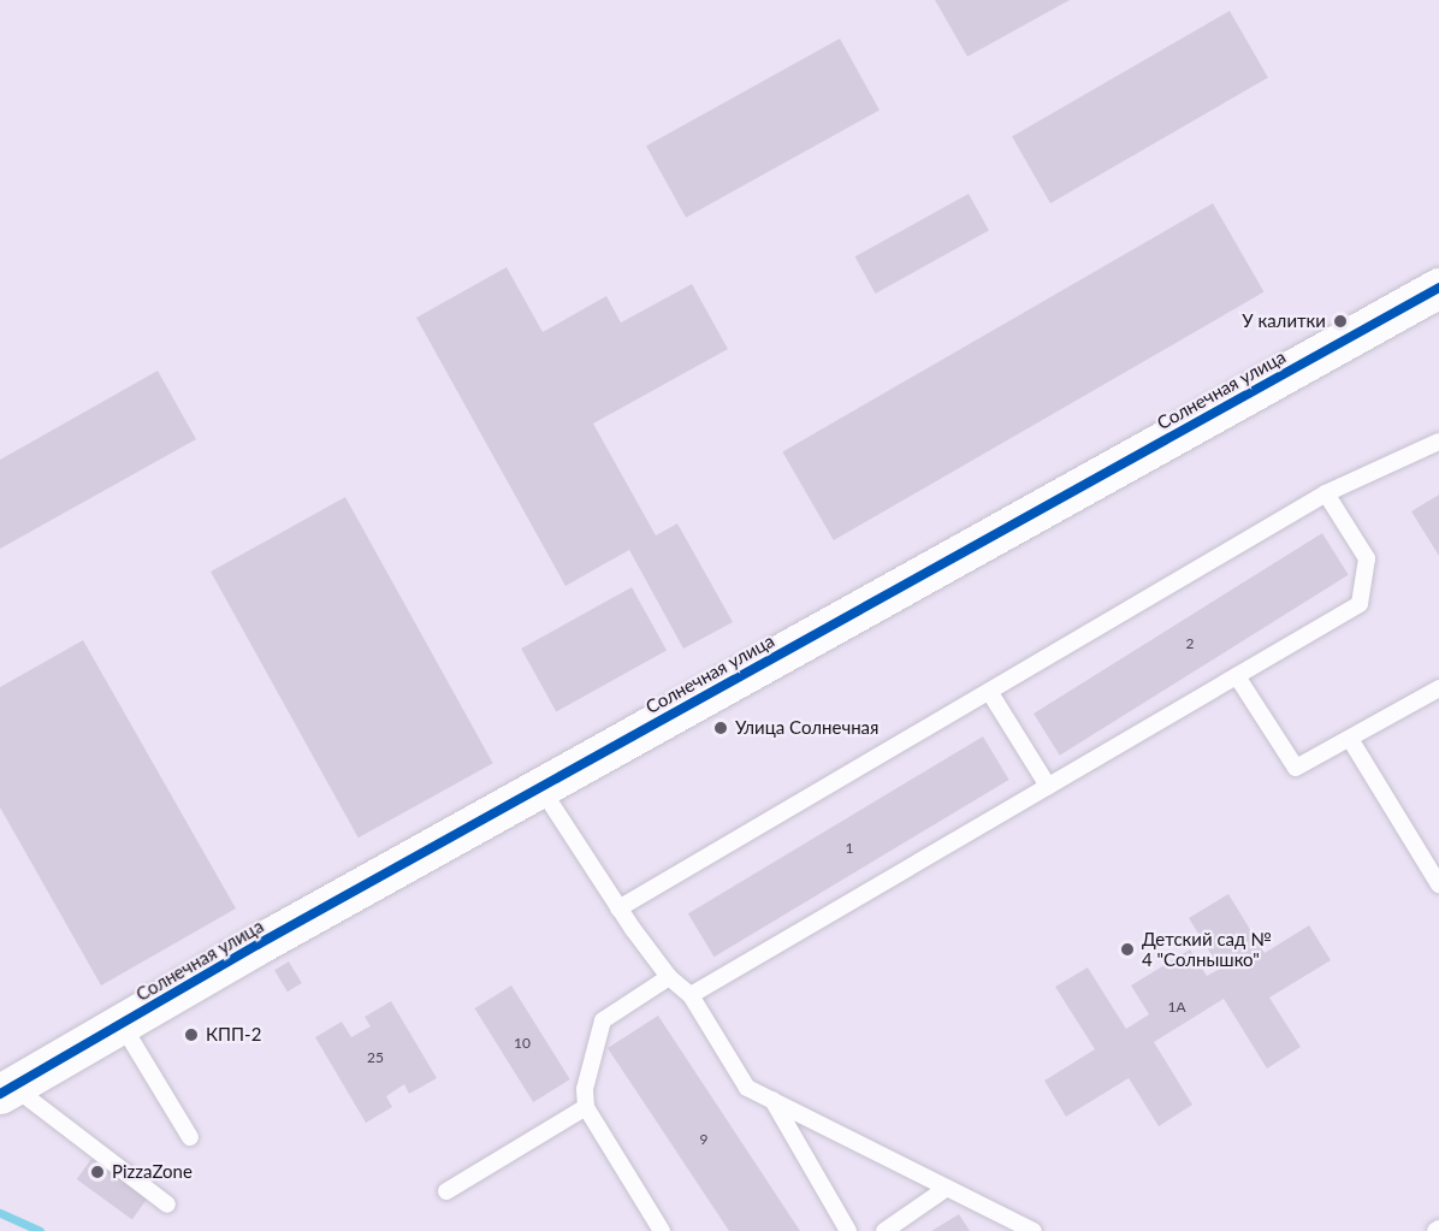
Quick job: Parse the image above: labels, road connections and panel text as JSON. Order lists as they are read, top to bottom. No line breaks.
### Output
{"streets":{"street":["Солнечная улица"]},"places":["У калитки","Улица Солнечная","Детский сад № 4 \"Солнышко\"","КПП-2","PizzaZone"],"house_numbers":["2","1","1А","10","25","9"]}
